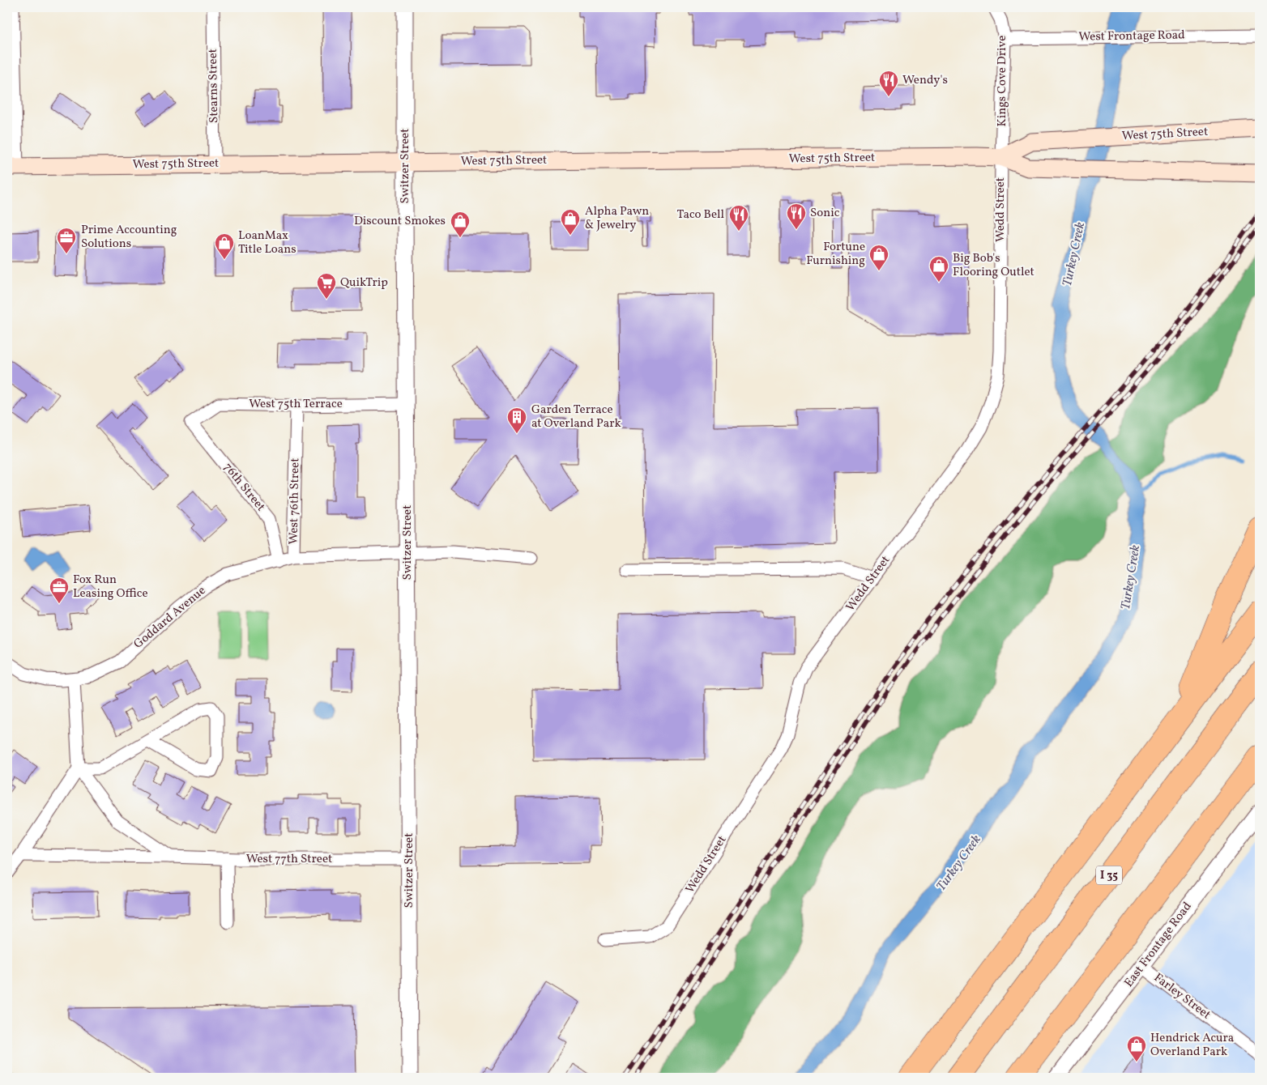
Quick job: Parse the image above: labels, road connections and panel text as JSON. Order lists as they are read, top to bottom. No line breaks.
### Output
{"streets":{"highway":["I 35"],"main road":["West 75th Street"],"street":["West Frontage Road","Kings Cove Drive","Stearns Street","Switzer Street","Wedd Street","West 75th Terrace","76th Street","West 76th Street","Goddard Avenue","West 77th Street","East Frontage Road","Farley Street"]},"crossings":[["West Frontage Road","Kings Cove Drive"],["Kings Cove Drive","West 75th Street"],["Kings Cove Drive","Wedd Street"],["Stearns Street","West 75th Street"],["West 75th Street","Switzer Street"],["West 75th Street","Wedd Street"],["Switzer Street","West 75th Terrace"],["Switzer Street","West 76th Street"],["Switzer Street","West 77th Street"],["West 75th Terrace","76th Street"],["West 75th Terrace","West 76th Street"],["76th Street","Goddard Avenue"],["West 76th Street","Goddard Avenue"],["East Frontage Road","Farley Street"]],"water":["Turkey Creek"],"places":{"restaurant":["Wendy's","Sonic","Taco Bell"],"shop":["Alpha Pawn & Jewelry","Discount Smokes","LoanMax Title Loans","Fortune Furnishing","Big Bob's Flooring Outlet","Hendrick Acura Overland Park"],"office":["Prime Accounting Solutions","Fox Run Leasing Office"],"supermarket":["QuikTrip"],"building":["Garden Terrace at Overland Park"]}}
